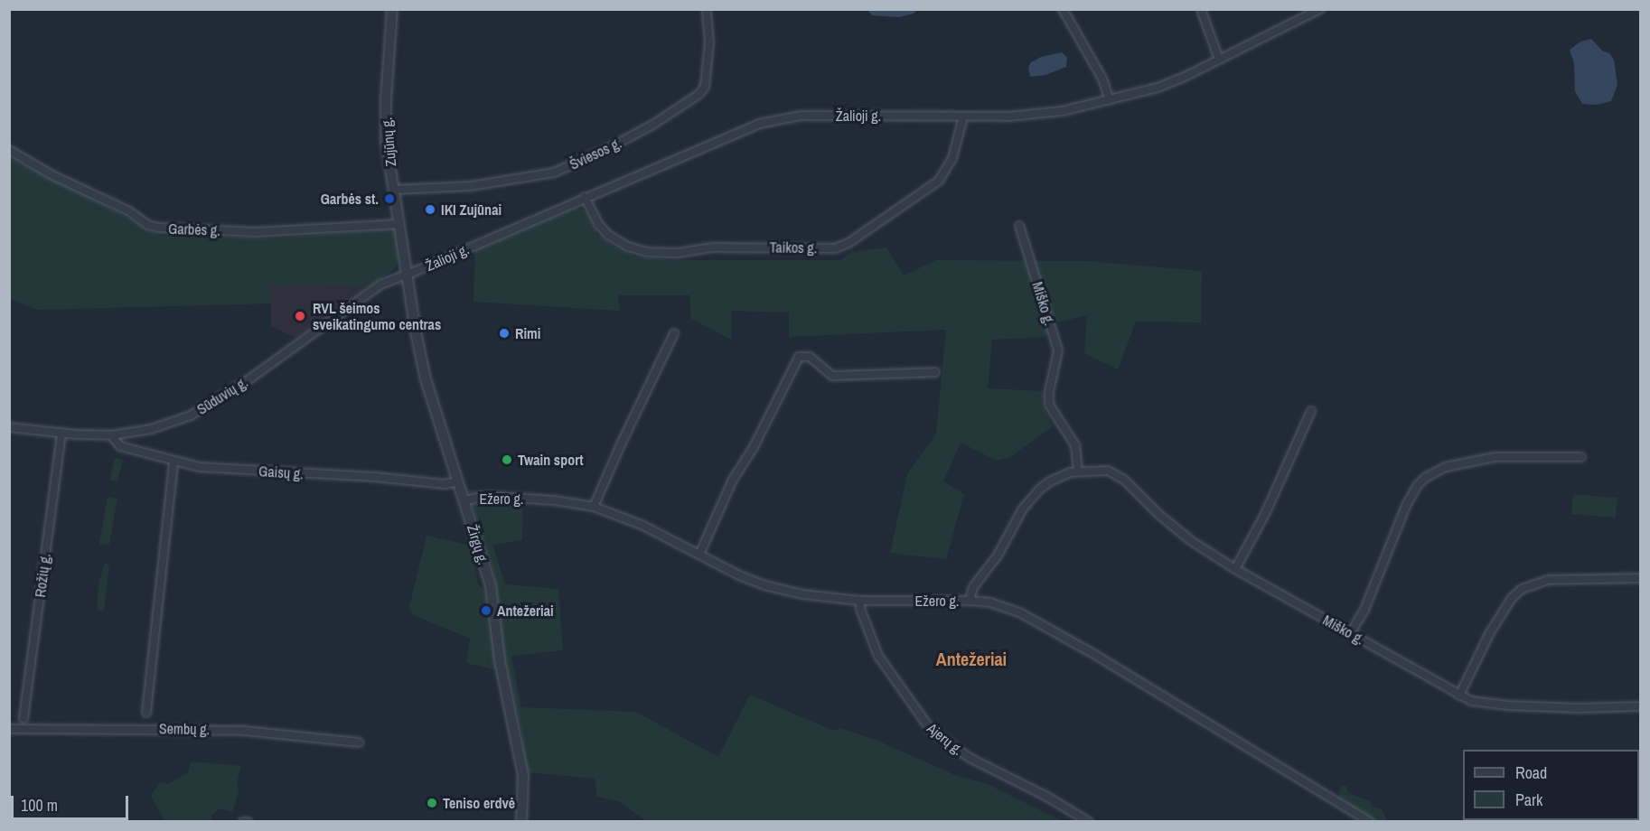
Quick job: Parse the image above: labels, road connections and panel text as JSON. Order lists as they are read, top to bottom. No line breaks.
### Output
{"streets":{"street":["Žalioji g.","Zujūnų g.","Šviesos g.","Garbės g.","Taikos g.","Miško g.","Sūduvių g.","Gaisų g.","Ežero g.","Žirgų g.","Rožių g.","Sembų g.","Ajerų g."]},"crossings":[["Žalioji g.","Zujūnų g."],["Žalioji g.","Taikos g."],["Žalioji g.","Sūduvių g."],["Žalioji g.","Žirgų g."],["Zujūnų g.","Šviesos g."],["Zujūnų g.","Garbės g."],["Zujūnų g.","Sūduvių g."],["Zujūnų g.","Žirgų g."],["Miško g.","Ežero g."],["Sūduvių g.","Gaisų g."],["Sūduvių g.","Žirgų g."],["Sūduvių g.","Rožių g."],["Gaisų g.","Žirgų g."],["Ežero g.","Žirgų g."],["Ežero g.","Ajerų g."]],"districts":["Antežeriai"],"places":["Garbės st.","IKI Zujūnai","RVL šeimos sveikatingumo centras","Rimi","Twain sport","Antežeriai","Teniso erdvė"],"legend":["Road","Park"],"scale_bar":"100 m"}
